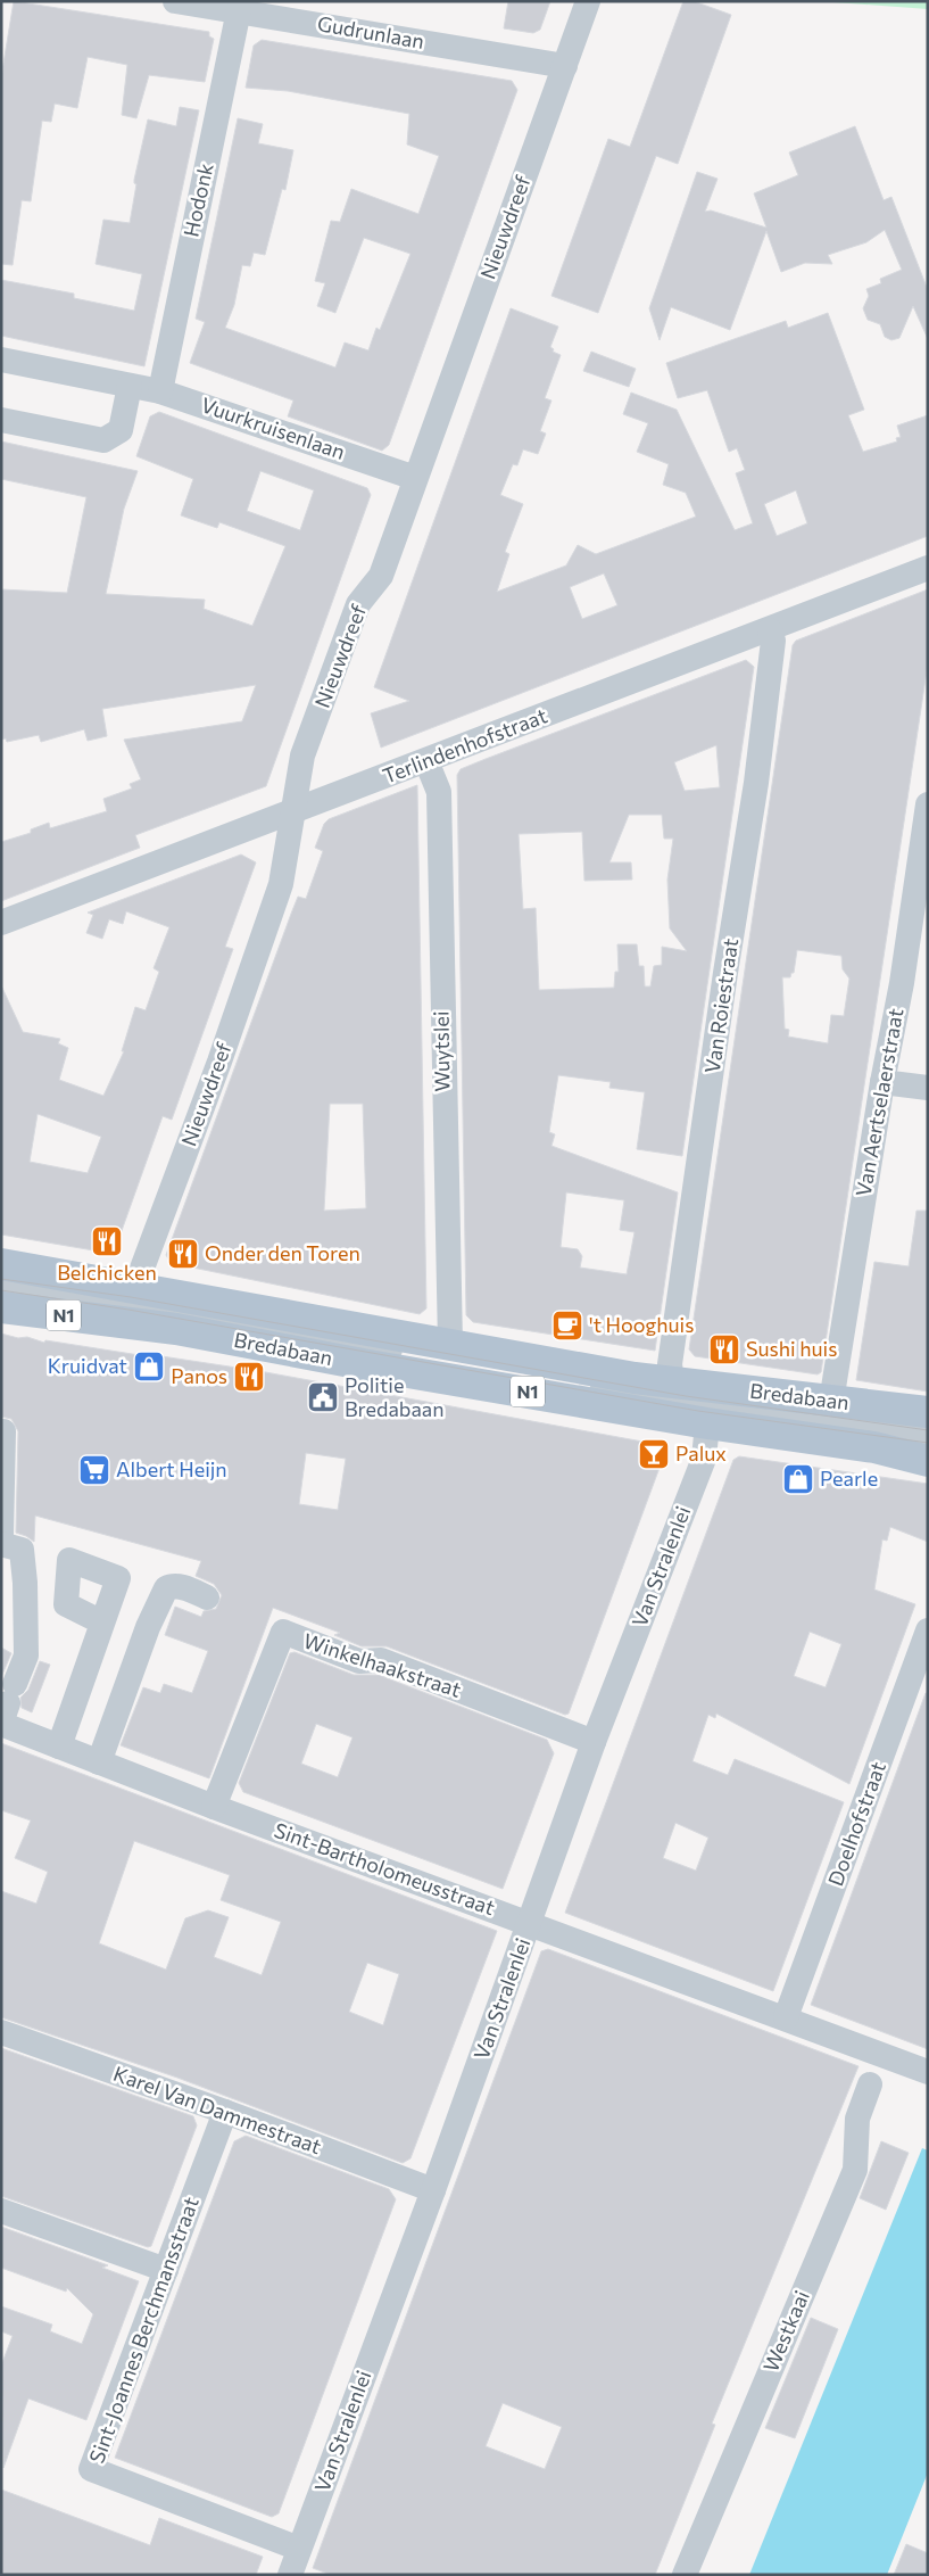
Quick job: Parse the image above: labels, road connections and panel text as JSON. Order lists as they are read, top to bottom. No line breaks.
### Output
{"streets":{"main road":["N1","Bredabaan"],"street":["Gudrunlaan","Hodonk","Nieuwdreef","Vuurkruisenlaan","Terlindenhofstraat","Van Roiestraat","Wuytslei","Van Aertselaerstraat","Van Stralenlei","Winkelhaakstraat","Doelhofstraat","Sint-Bartholomeusstraat","Karel Van Dammestraat","Sint-Joannes Berchmansstraat","Westkaai"]},"crossings":[["Gudrunlaan","Hodonk"],["Gudrunlaan","Nieuwdreef"],["Hodonk","Vuurkruisenlaan"],["Nieuwdreef","Vuurkruisenlaan"],["Nieuwdreef","Terlindenhofstraat"],["Nieuwdreef","Bredabaan"],["Terlindenhofstraat","Van Roiestraat"],["Terlindenhofstraat","Wuytslei"],["Van Roiestraat","Bredabaan"],["Van Roiestraat","Van Stralenlei"],["Wuytslei","Bredabaan"],["Van Aertselaerstraat","Bredabaan"],["Bredabaan","Van Stralenlei"],["Van Stralenlei","Winkelhaakstraat"],["Van Stralenlei","Sint-Bartholomeusstraat"],["Van Stralenlei","Karel Van Dammestraat"],["Van Stralenlei","Sint-Joannes Berchmansstraat"],["Winkelhaakstraat","Sint-Bartholomeusstraat"],["Doelhofstraat","Sint-Bartholomeusstraat"],["Karel Van Dammestraat","Sint-Joannes Berchmansstraat"]],"places":{"restaurant":["Belchicken","Onder den Toren","Sushi huis","Panos"],"cafe":["'t Hooghuis"],"shop":["Kruidvat","Pearle"],"public building":["Politie Bredabaan"],"bar":["Palux"],"supermarket":["Albert Heijn"]}}
